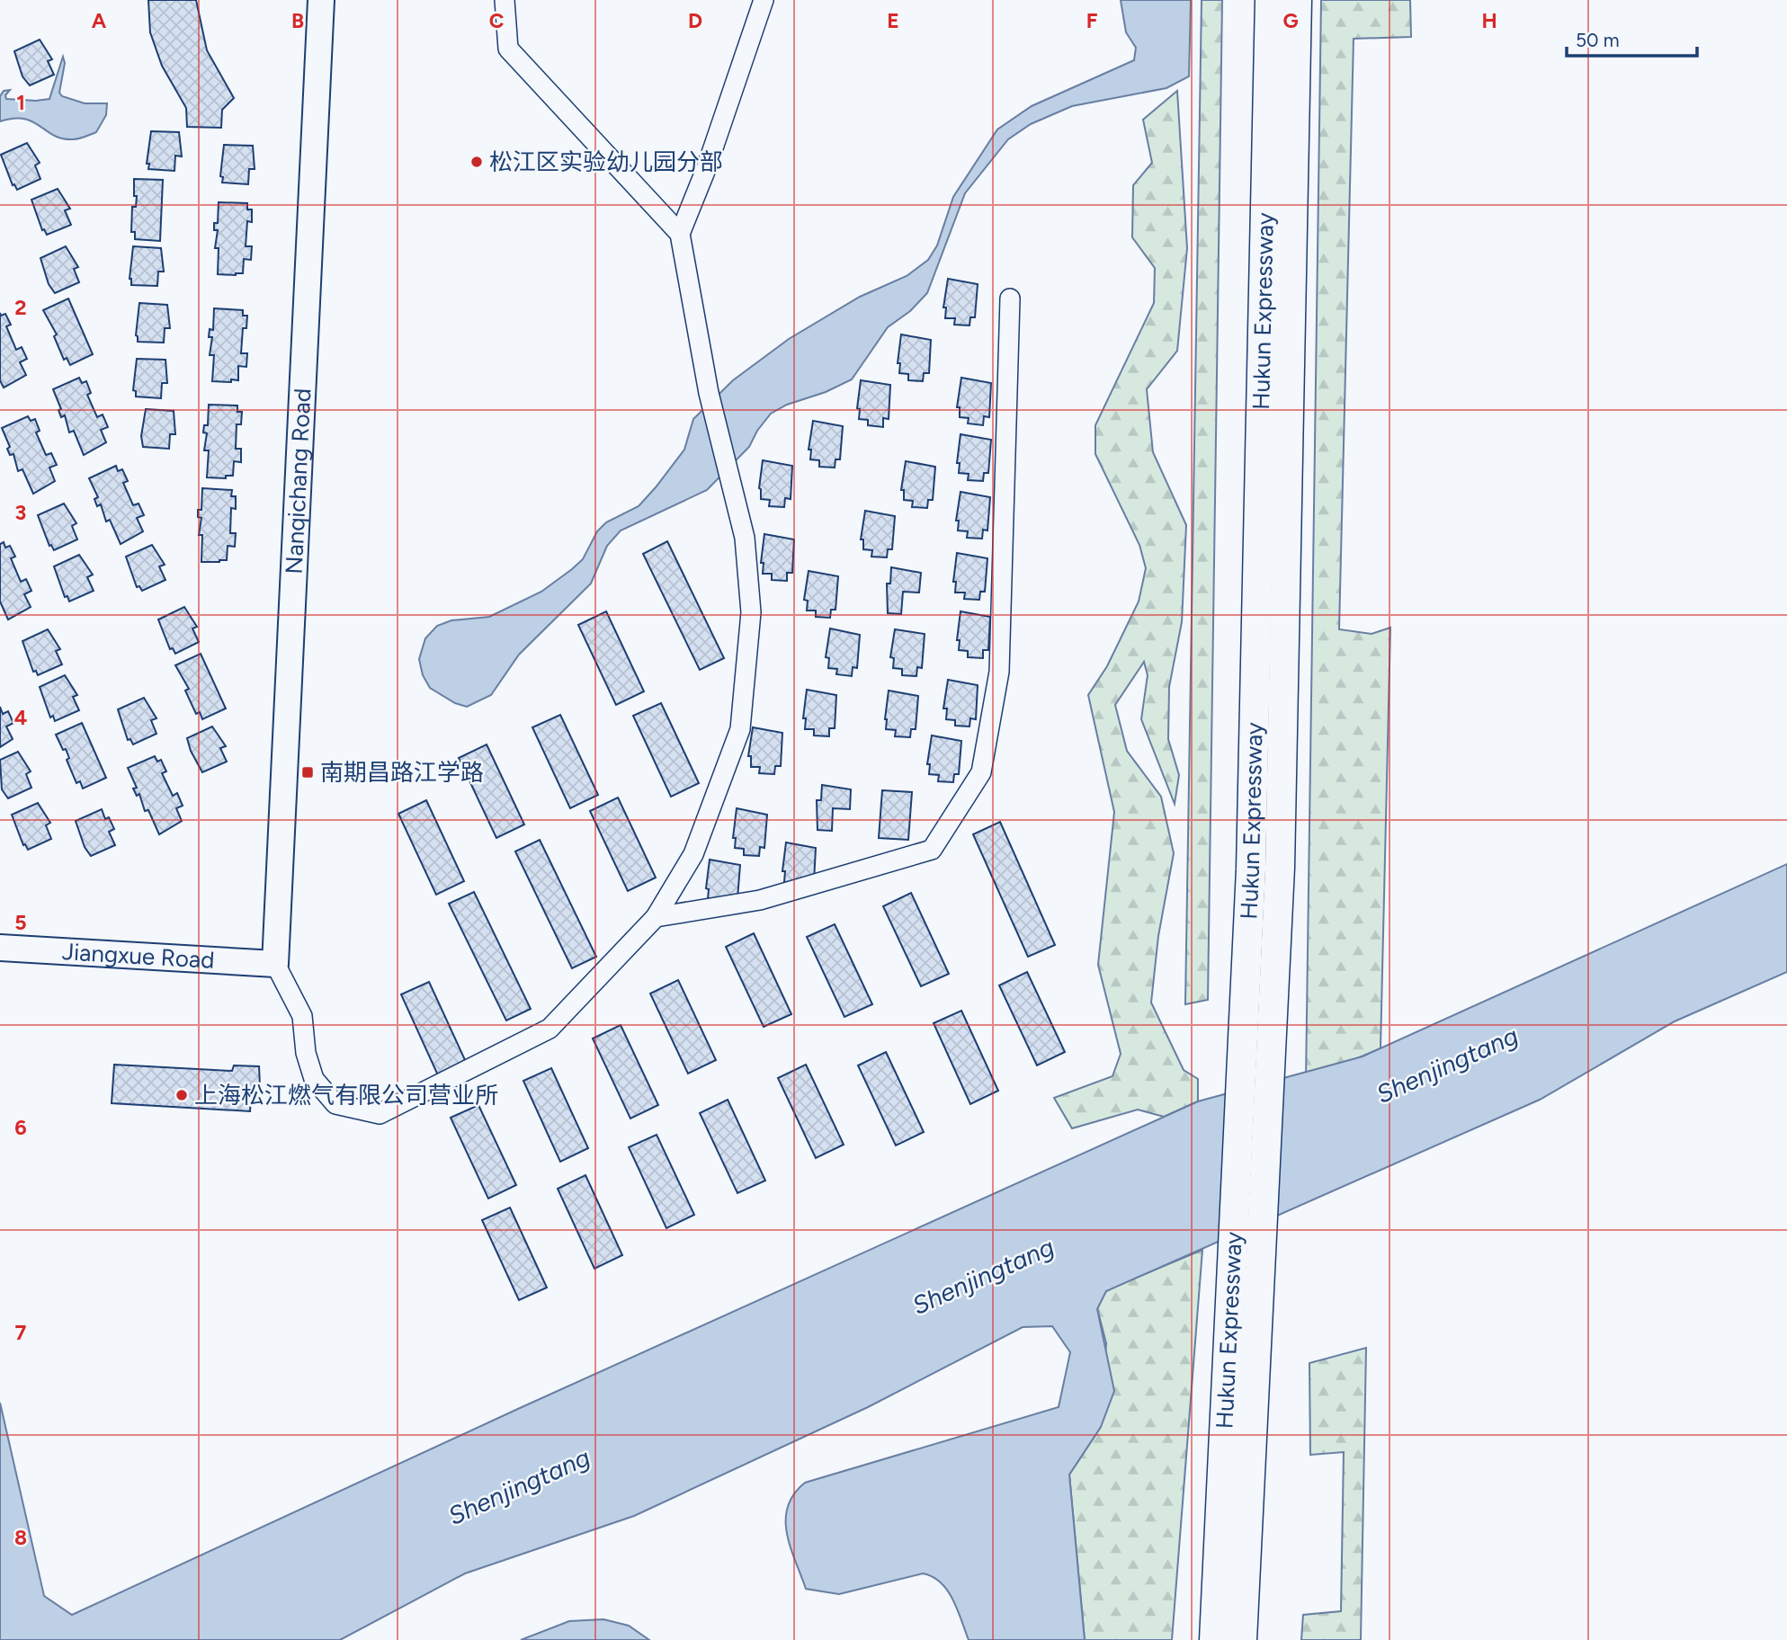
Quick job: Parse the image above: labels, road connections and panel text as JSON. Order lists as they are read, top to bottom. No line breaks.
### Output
{"streets":{"highway":["Hukun Expressway"],"main road":["Nanqichang Road","Jiangxue Road"]},"crossings":[["Nanqichang Road","Jiangxue Road"]],"water":["Shenjingtang"],"places":{"other":["松江区实验幼儿园分部","上海松江燃气有限公司营业所"],"transit":["南期昌路江学路"]},"scale_bar":"50 m","grid":{"columns":["A","B","C","D","E","F","G","H"],"rows":["1","2","3","4","5","6","7","8"]}}
